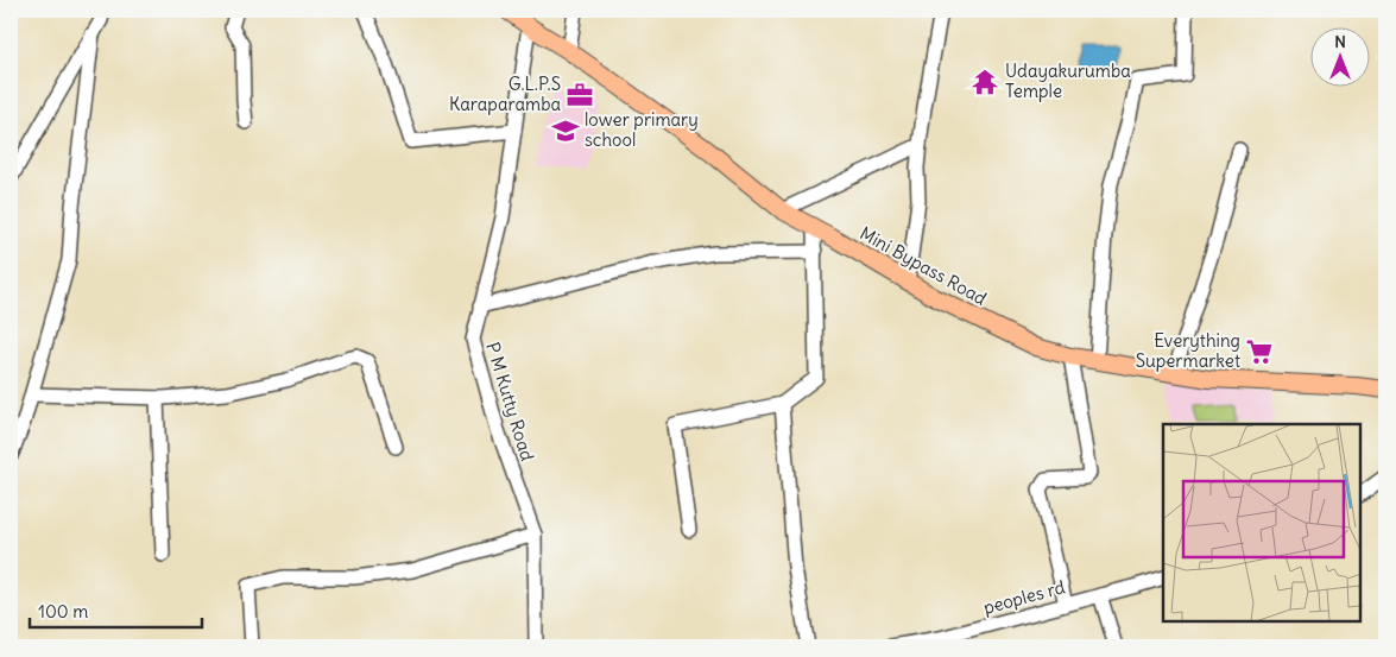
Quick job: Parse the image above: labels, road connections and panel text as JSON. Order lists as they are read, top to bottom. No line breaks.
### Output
{"streets":{"main road":["Mini Bypass Road"],"street":["P M Kutty Road","peoples rd"]},"crossings":[["Mini Bypass Road","P M Kutty Road"]],"places":{"temple":["Udayakurumba Temple"],"office":["G.L.P.S Karaparamba"],"school or university":["lower primary school"],"supermarket":["Everything Supermarket"]},"scale_bar":"100 m","north":"top"}
